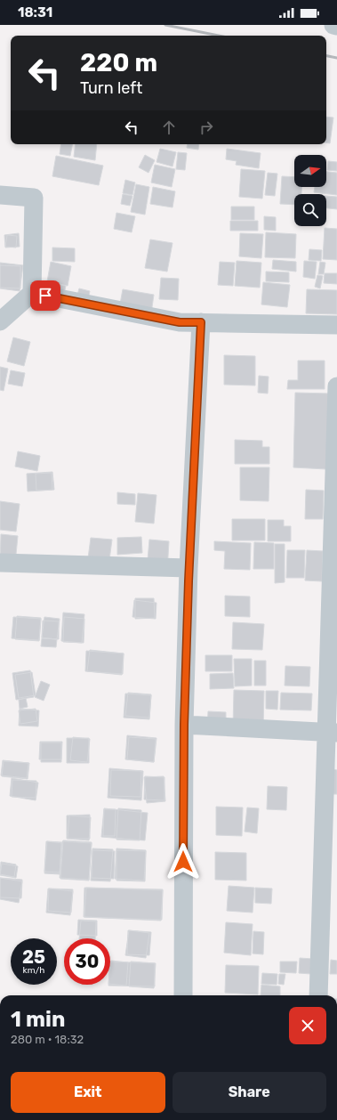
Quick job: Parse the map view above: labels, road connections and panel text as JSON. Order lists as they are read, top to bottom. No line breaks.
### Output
{"north":"right","page":{"status":"18:31","turn":["220 m","Turn left"],"speed":"25 km/h","limit":"30","heading":["1 min","280 m · 18:32"],"buttons":["Exit","Share"]}}
